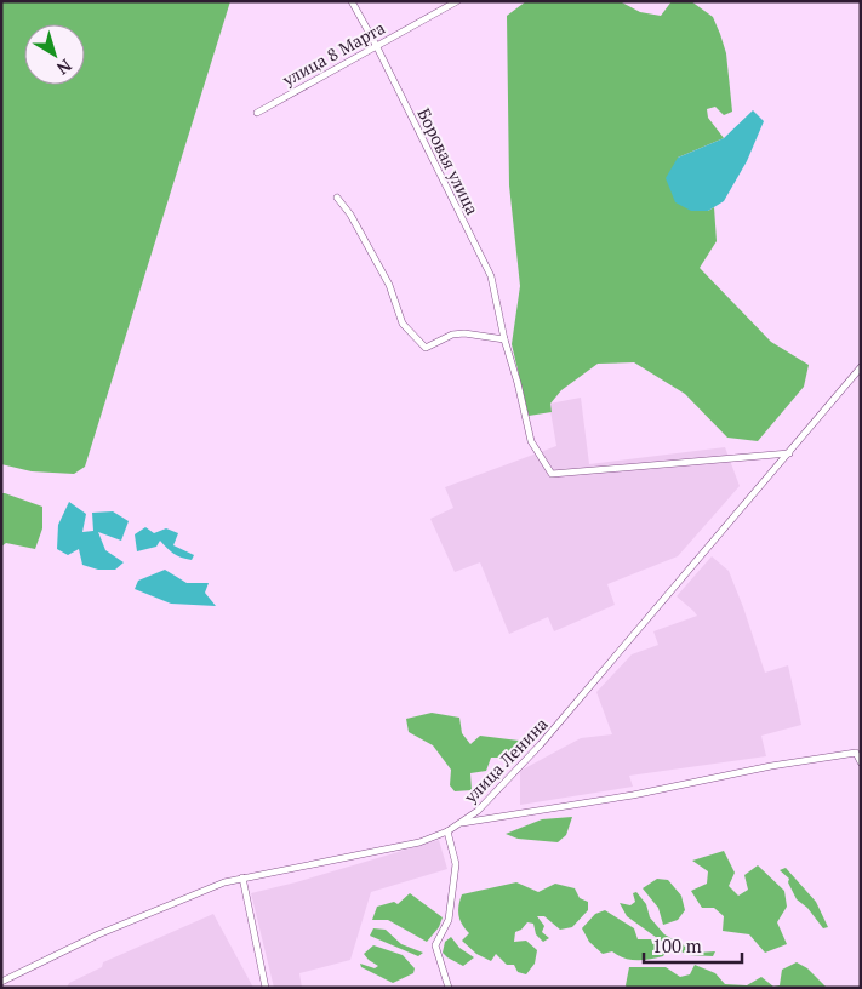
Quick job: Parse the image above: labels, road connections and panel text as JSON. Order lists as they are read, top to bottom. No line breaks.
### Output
{"streets":{"street":["улица 8 Марта","Боровая улица","улица Ленина"]},"crossings":[["улица 8 Марта","Боровая улица"],["Боровая улица","улица Ленина"]],"scale_bar":"100 m","north":"bottom right"}
